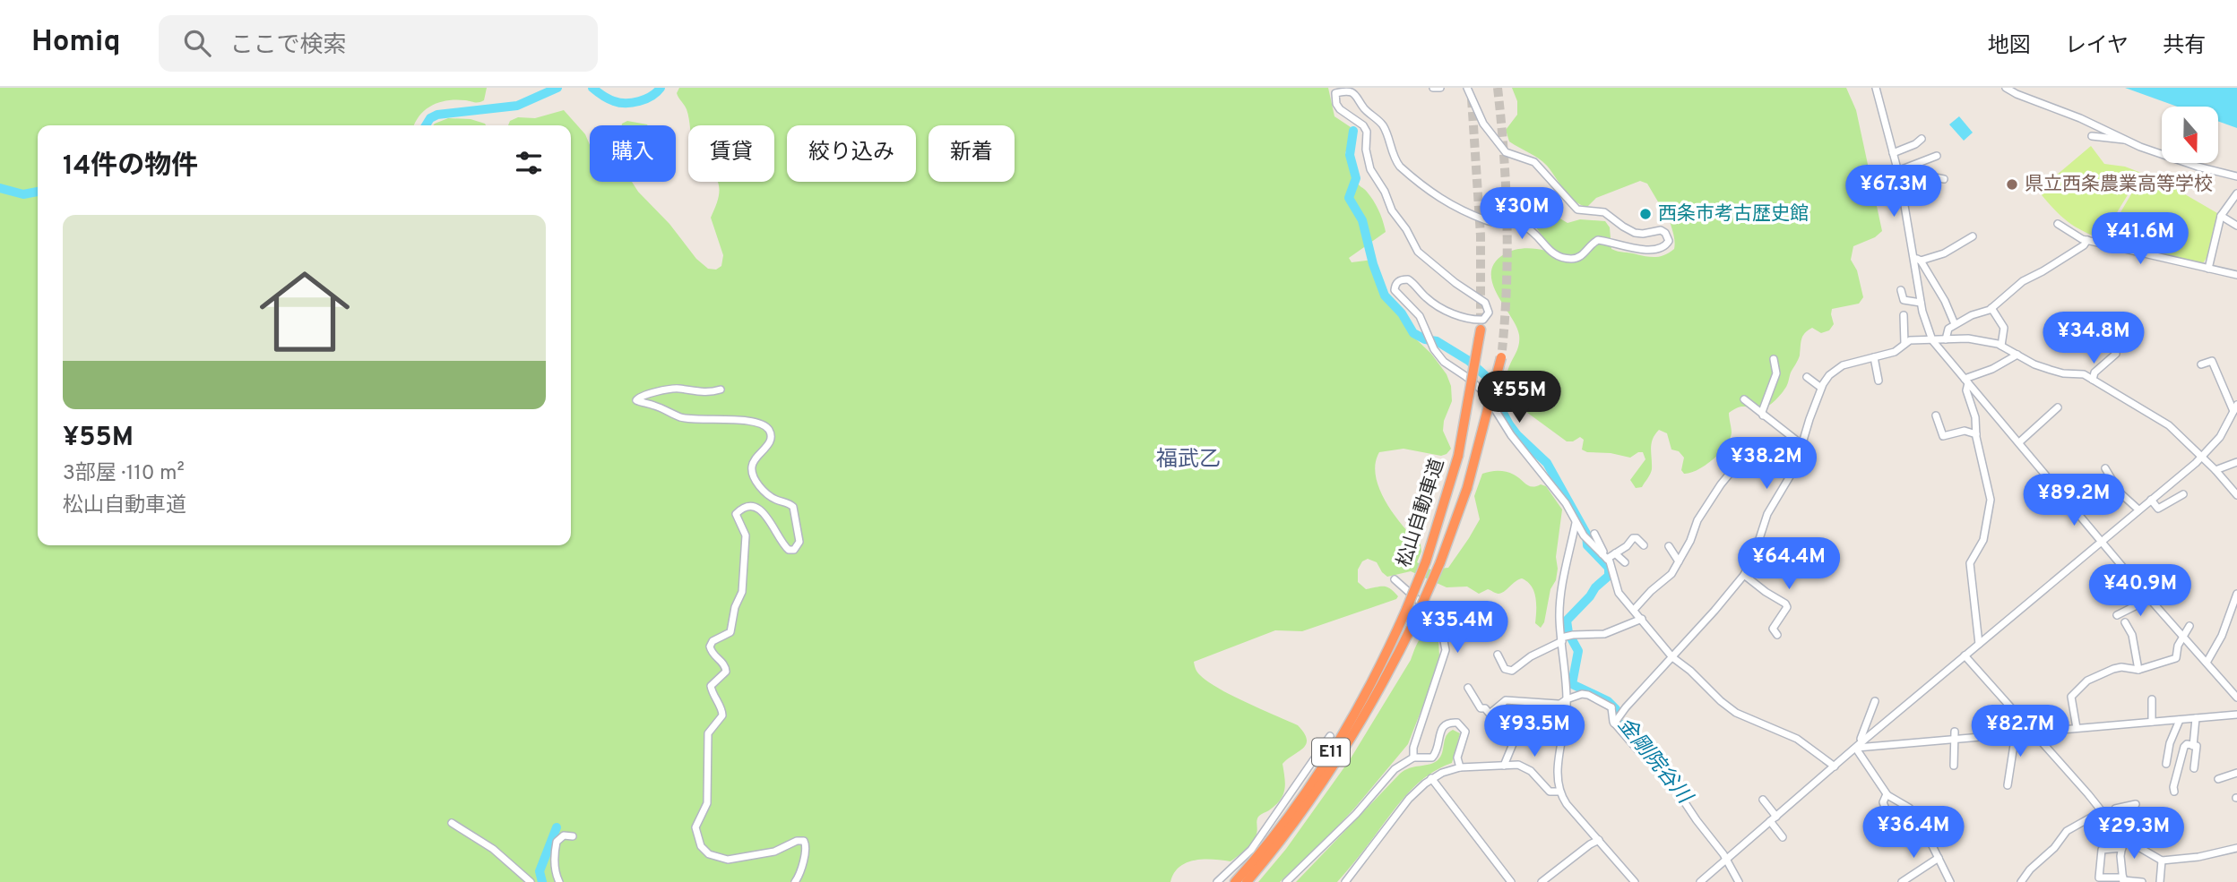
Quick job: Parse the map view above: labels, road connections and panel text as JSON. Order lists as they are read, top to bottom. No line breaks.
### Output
{"streets":{"highway":["松山自動車道","E11"]},"districts":["福武乙"],"water":["金剛院谷川"],"places":["県立西条農業高等学校","西条市考古歴史館"],"north":"bottom","page":{"header":"Homiq","search":"ここで検索","nav":["地図","レイヤ","共有"],"chip":["購入","賃貸","絞り込み","新着"],"heading":"14件の物件","price":["¥67.3M","¥30M","¥41.6M","¥34.8M","¥55M","¥38.2M","¥89.2M","¥64.4M","¥40.9M","¥35.4M","¥93.5M","¥82.7M","¥36.4M","¥29.3M"],"list":[{"name":"¥55M","note":"3部屋 · 110 m² · 松山自動車道"}]}}
